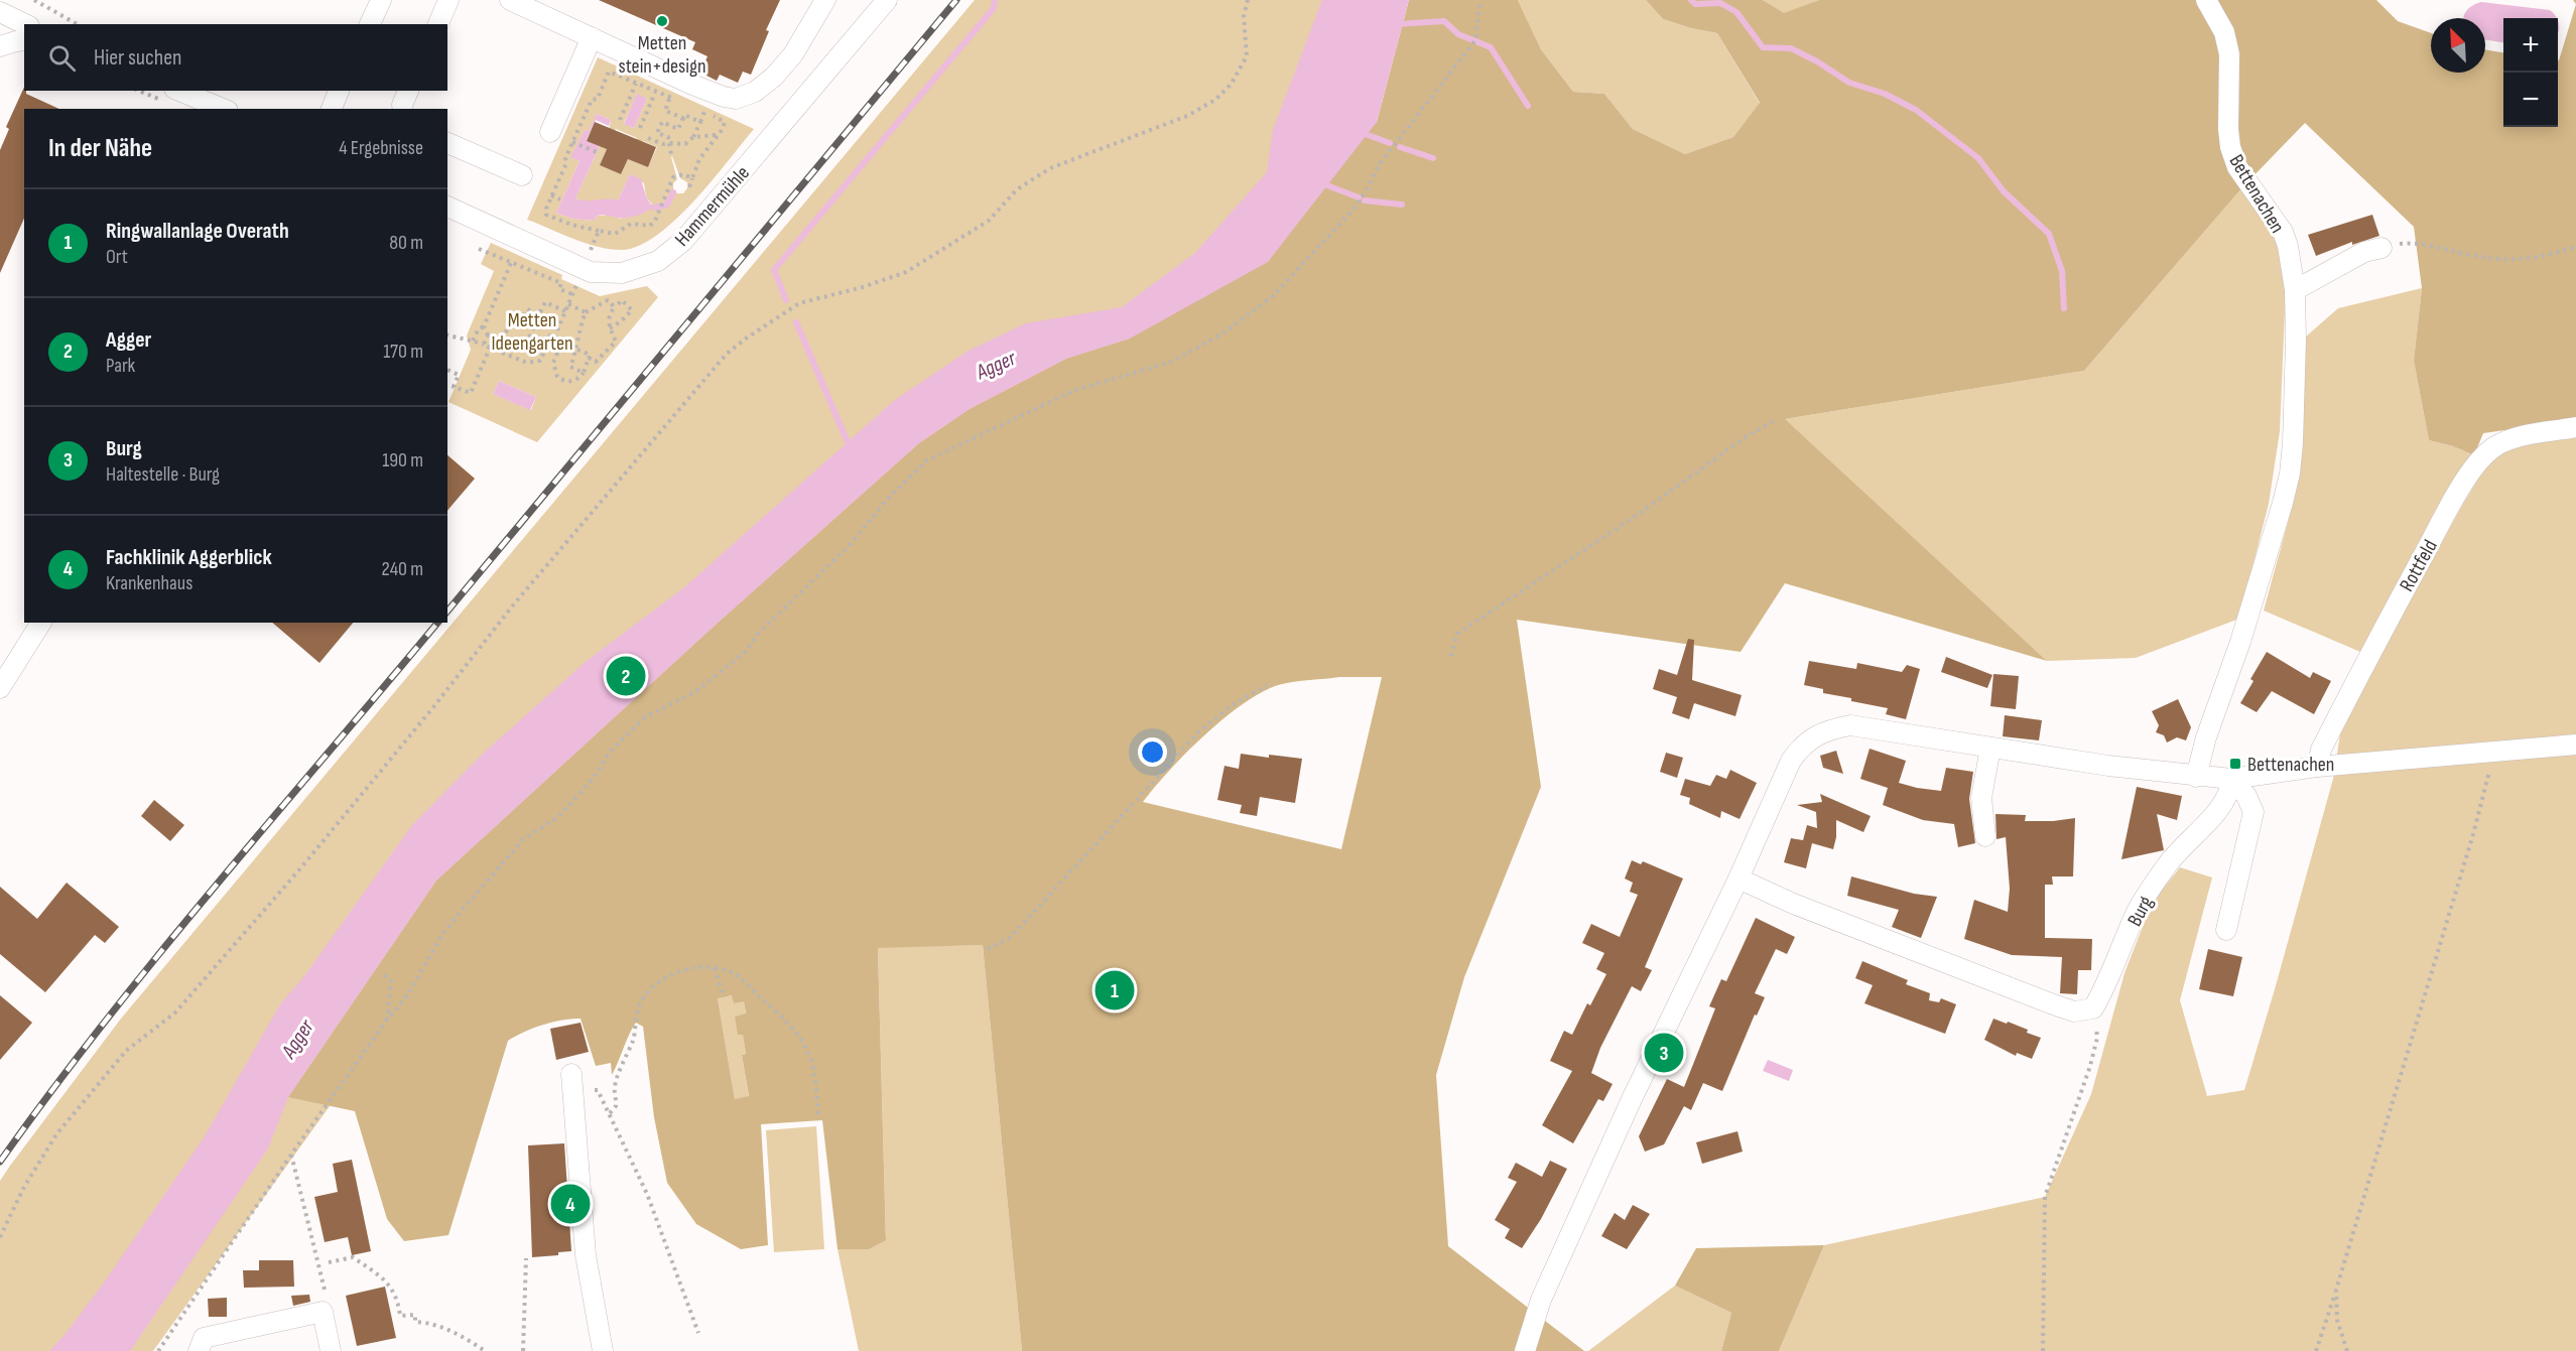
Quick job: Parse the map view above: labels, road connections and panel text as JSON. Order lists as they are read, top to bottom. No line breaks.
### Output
{"streets":{"street":["Bettenachen","Hammermühle","Rottfeld","Burg"]},"water":["Agger"],"parks":["Metten Ideengarten"],"places":{"other":["Metten stein+design"],"transit":["Bettenachen"]},"north":"top left","page":{"map_buttons":["+","−"],"search":"Hier suchen","heading":["In der Nähe","4 Ergebnisse"],"list":[{"mark":"1","name":"Ringwallanlage Overath","note":"Ort","value":"80 m"},{"mark":"2","name":"Agger","note":"Park","value":"170 m"},{"mark":"3","name":"Burg","note":"Haltestelle · Burg","value":"190 m"},{"mark":"4","name":"Fachklinik Aggerblick","note":"Krankenhaus","value":"240 m"}],"pins":["2","1","3","4"]}}
